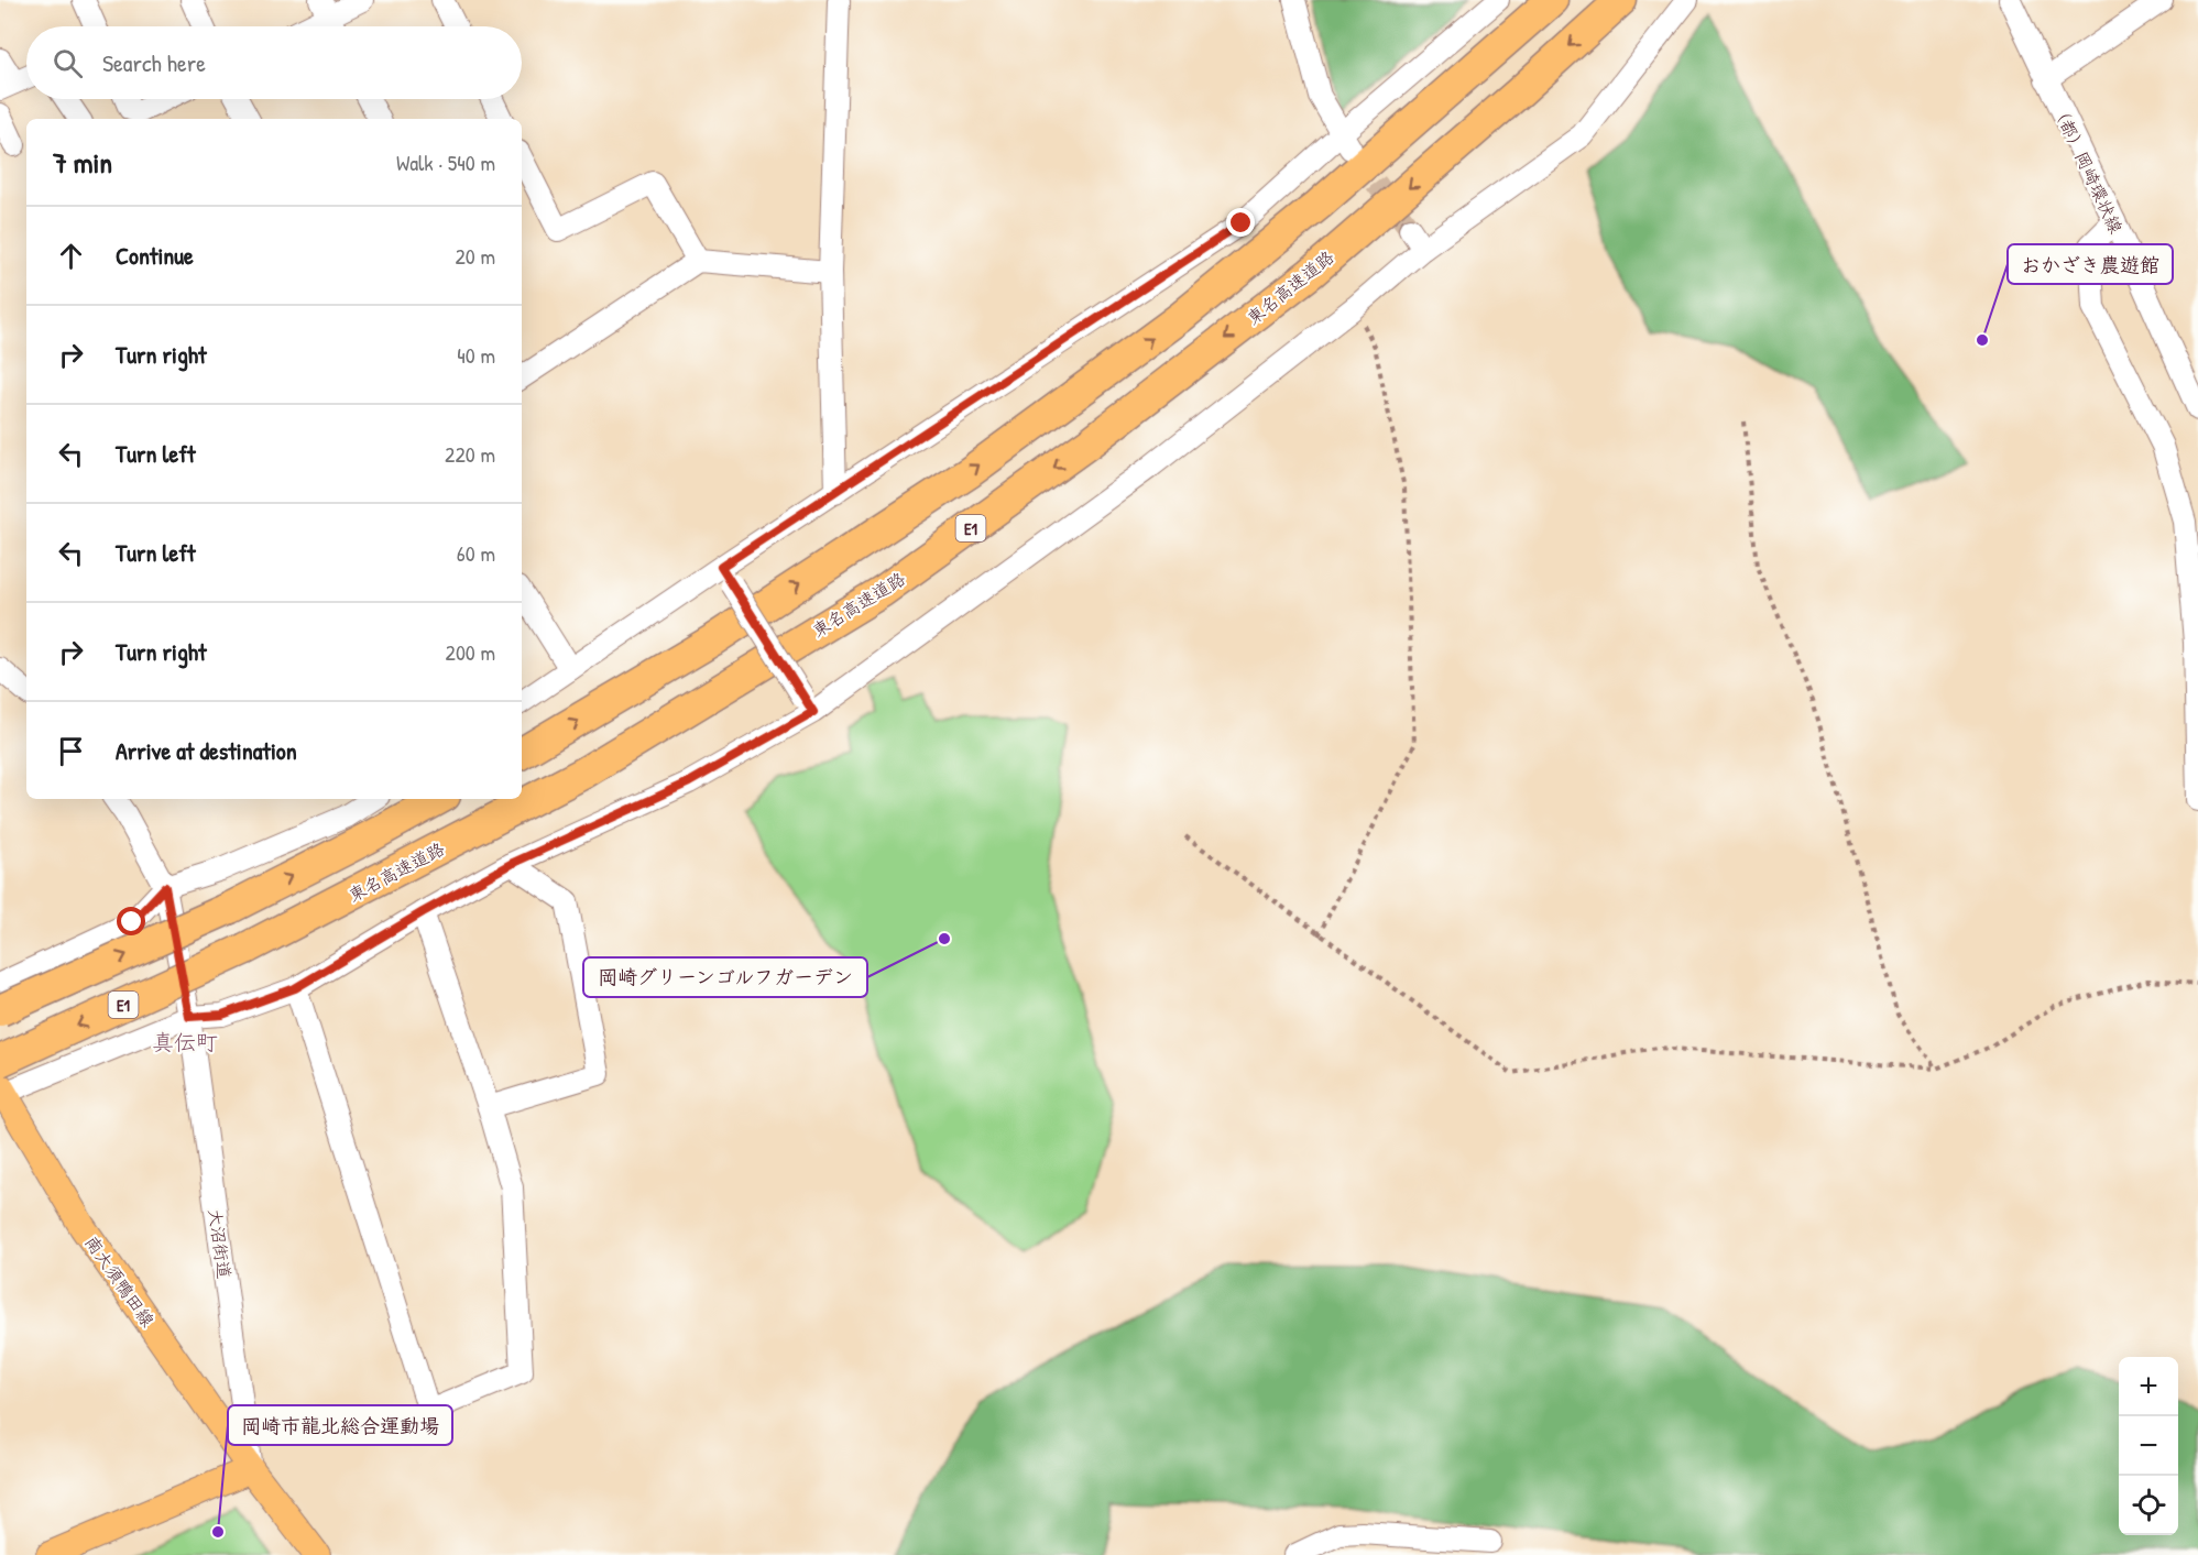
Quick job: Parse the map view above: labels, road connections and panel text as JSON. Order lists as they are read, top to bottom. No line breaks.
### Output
{"streets":{"highway":["東名高速道路","E1"],"main road":["南大須鴨田線"],"street":["（都）岡崎環状線","大沼街道"]},"crossings":[["大沼街道","南大須鴨田線"]],"districts":["真伝町"],"places":["おかざき農遊館","岡崎グリーンゴルフガーデン","岡崎市龍北総合運動場"],"page":{"search":"Search here","heading":["7 min","Walk · 540 m"],"list":[["Continue","20 m"],["Turn right","40 m"],["Turn left","220 m"],["Turn left","60 m"],["Turn right","200 m"],"Arrive at destination"],"map_buttons":["+","−"]}}
